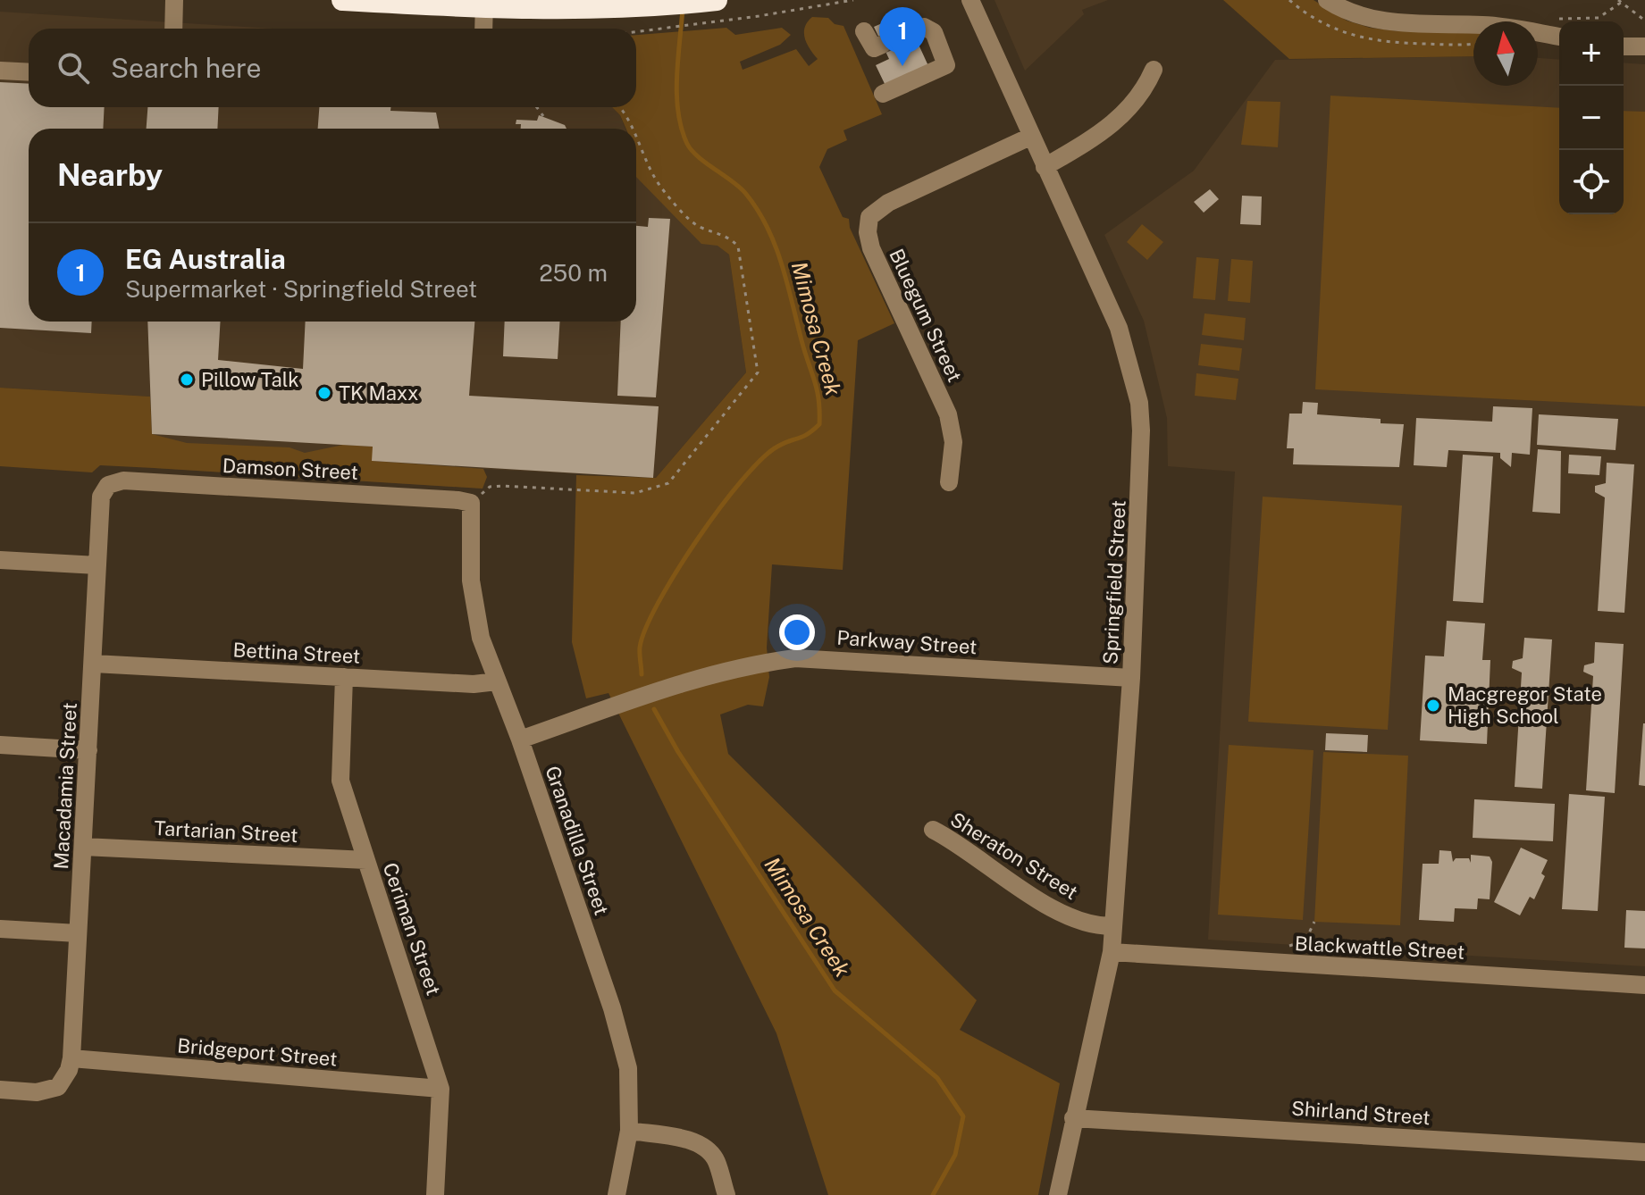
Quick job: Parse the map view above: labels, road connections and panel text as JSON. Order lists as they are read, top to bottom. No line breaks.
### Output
{"streets":{"street":["Bluegum Street","Damson Street","Springfield Street","Parkway Street","Bettina Street","Macadamia Street","Tartarian Street","Granadilla Street","Sheraton Street","Ceriman Street","Blackwattle Street","Bridgeport Street","Shirland Street"]},"crossings":[["Bluegum Street","Springfield Street"],["Damson Street","Macadamia Street"],["Damson Street","Granadilla Street"],["Springfield Street","Parkway Street"],["Springfield Street","Sheraton Street"],["Springfield Street","Blackwattle Street"],["Springfield Street","Shirland Street"],["Parkway Street","Granadilla Street"],["Bettina Street","Macadamia Street"],["Bettina Street","Granadilla Street"],["Bettina Street","Ceriman Street"],["Macadamia Street","Tartarian Street"],["Macadamia Street","Bridgeport Street"],["Tartarian Street","Ceriman Street"],["Ceriman Street","Bridgeport Street"]],"water":["Mimosa Creek"],"places":["Pillow Talk","TK Maxx","Macgregor State High School"],"north":"top","page":{"pins":"1","map_buttons":["+","−"],"search":"Search here","heading":"Nearby","list":[{"mark":"1","name":"EG Australia","note":"Supermarket · Springfield Street","value":"250 m"}]}}
